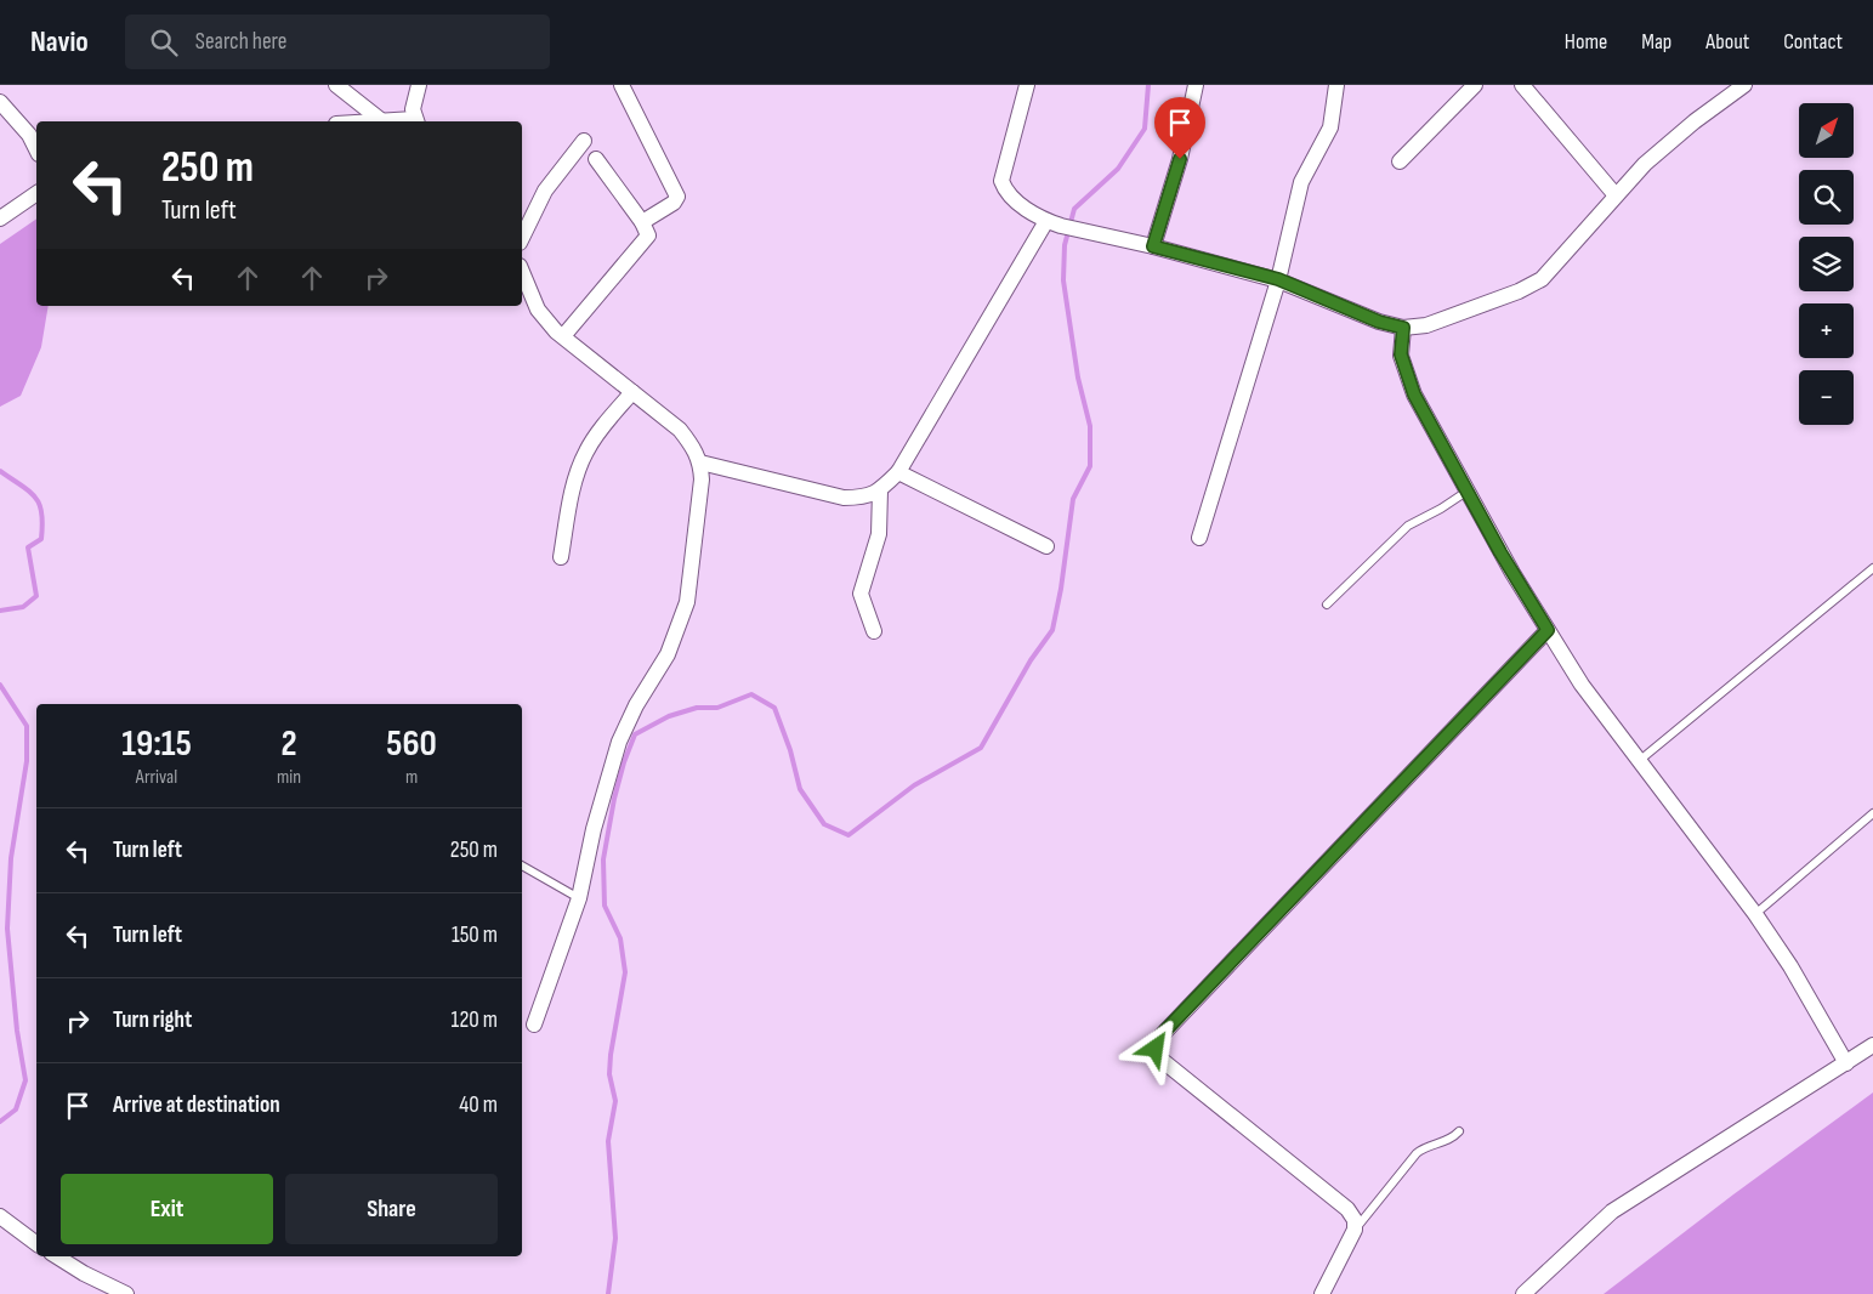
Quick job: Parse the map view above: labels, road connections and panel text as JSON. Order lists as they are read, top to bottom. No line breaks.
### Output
{"north":"top right","page":{"header":"Navio","search":"Search here","nav":["Home","Map","About","Contact"],"map_buttons":["+","−"],"turn":["250 m","Turn left"],"eta":["19:15","Arrival","2","min","560","m"],"list":[{"name":"Turn left","value":"250 m"},{"name":"Turn left","value":"150 m"},{"name":"Turn right","value":"120 m"},{"name":"Arrive at destination","value":"40 m"}],"buttons":["Exit","Share"]}}
